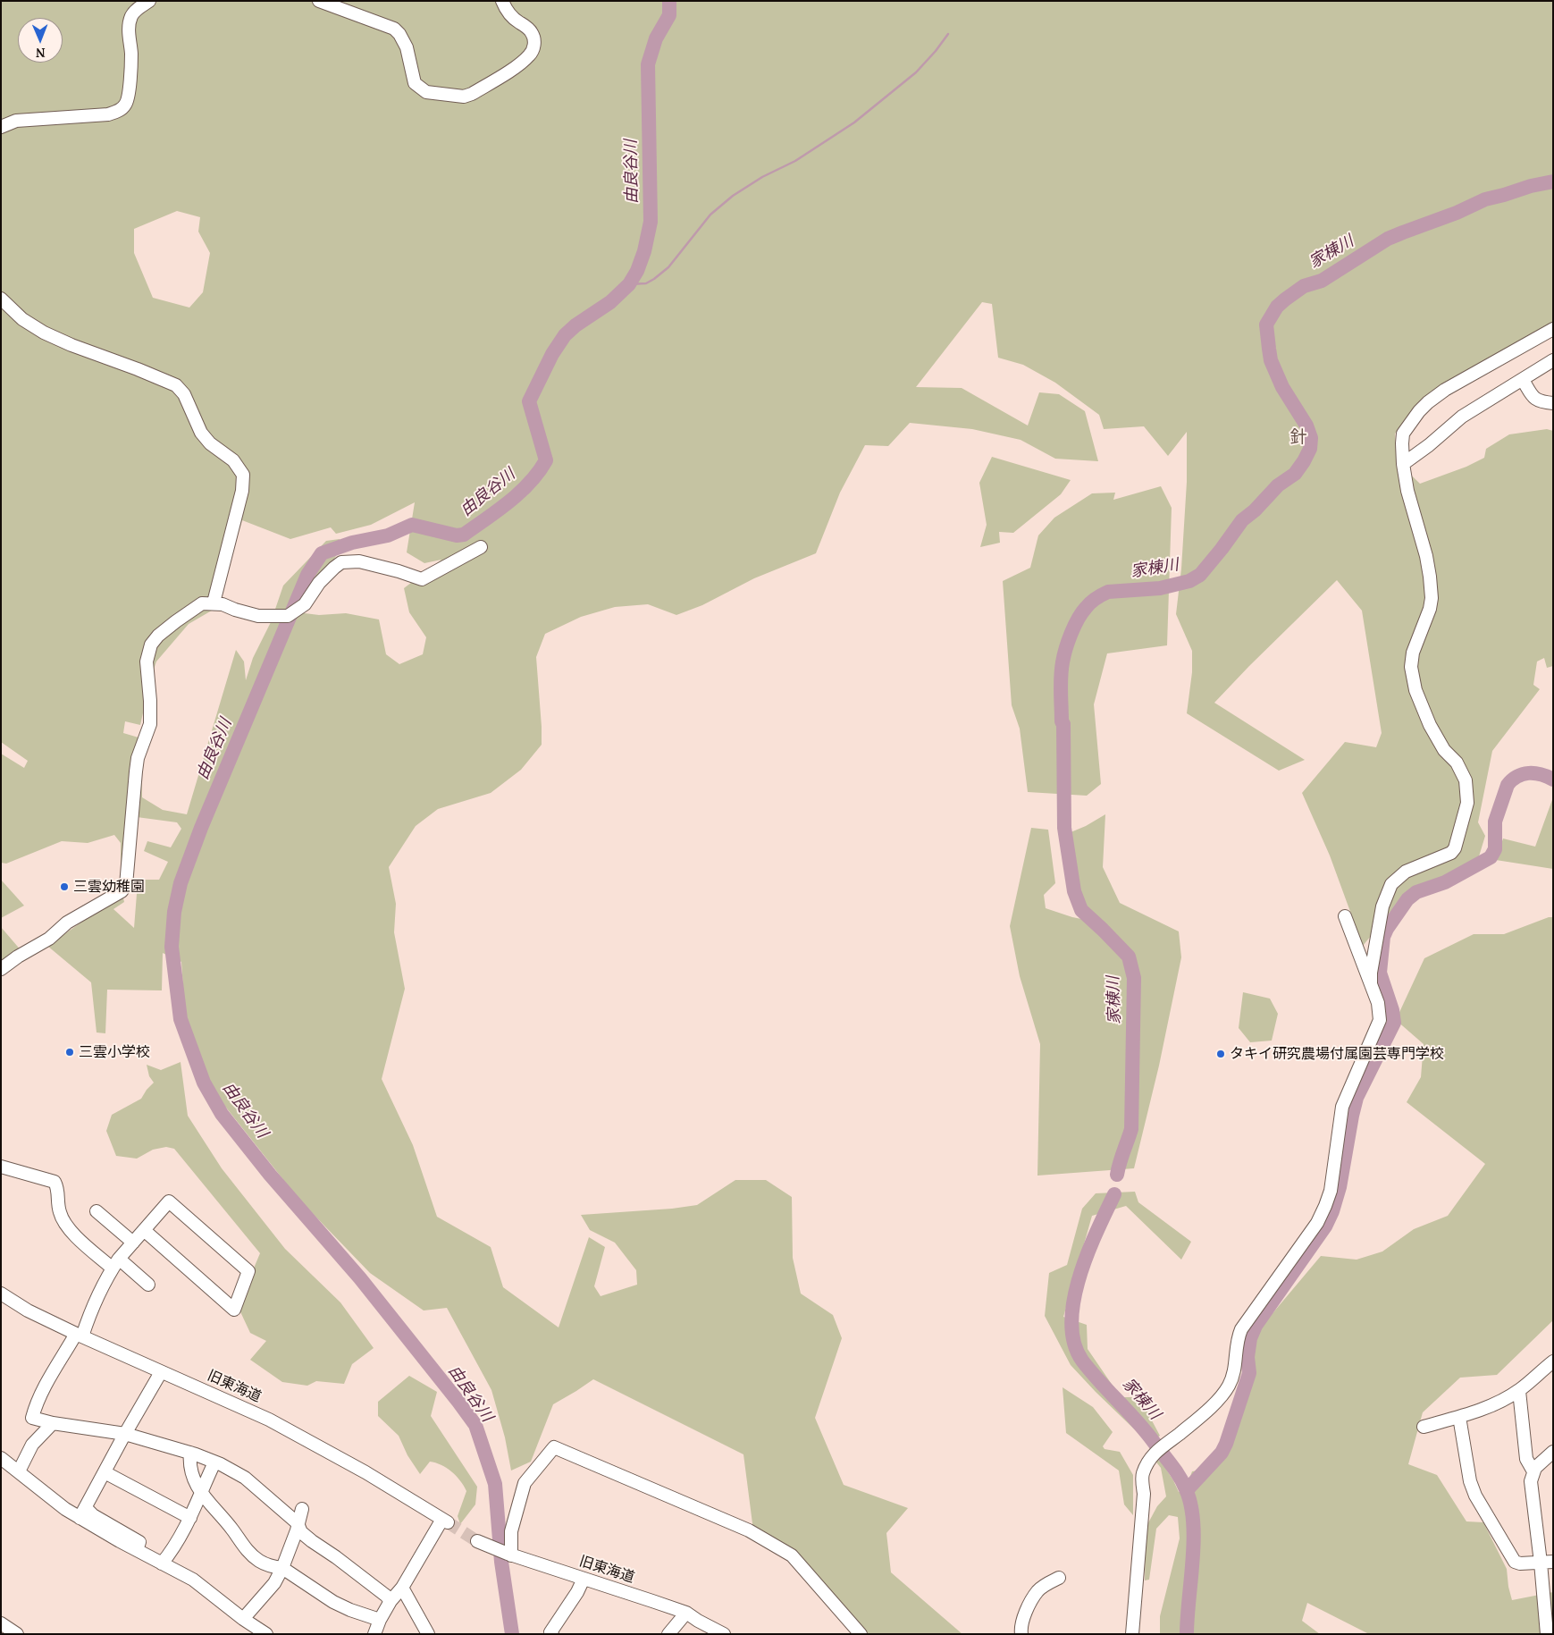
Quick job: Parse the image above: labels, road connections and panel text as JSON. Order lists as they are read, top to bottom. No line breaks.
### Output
{"streets":{"street":["旧東海道"]},"districts":["針"],"water":["由良谷川","家棟川"],"places":["三雲幼稚園","三雲小学校","タキイ研究農場付属園芸専門学校"],"north":"bottom"}
